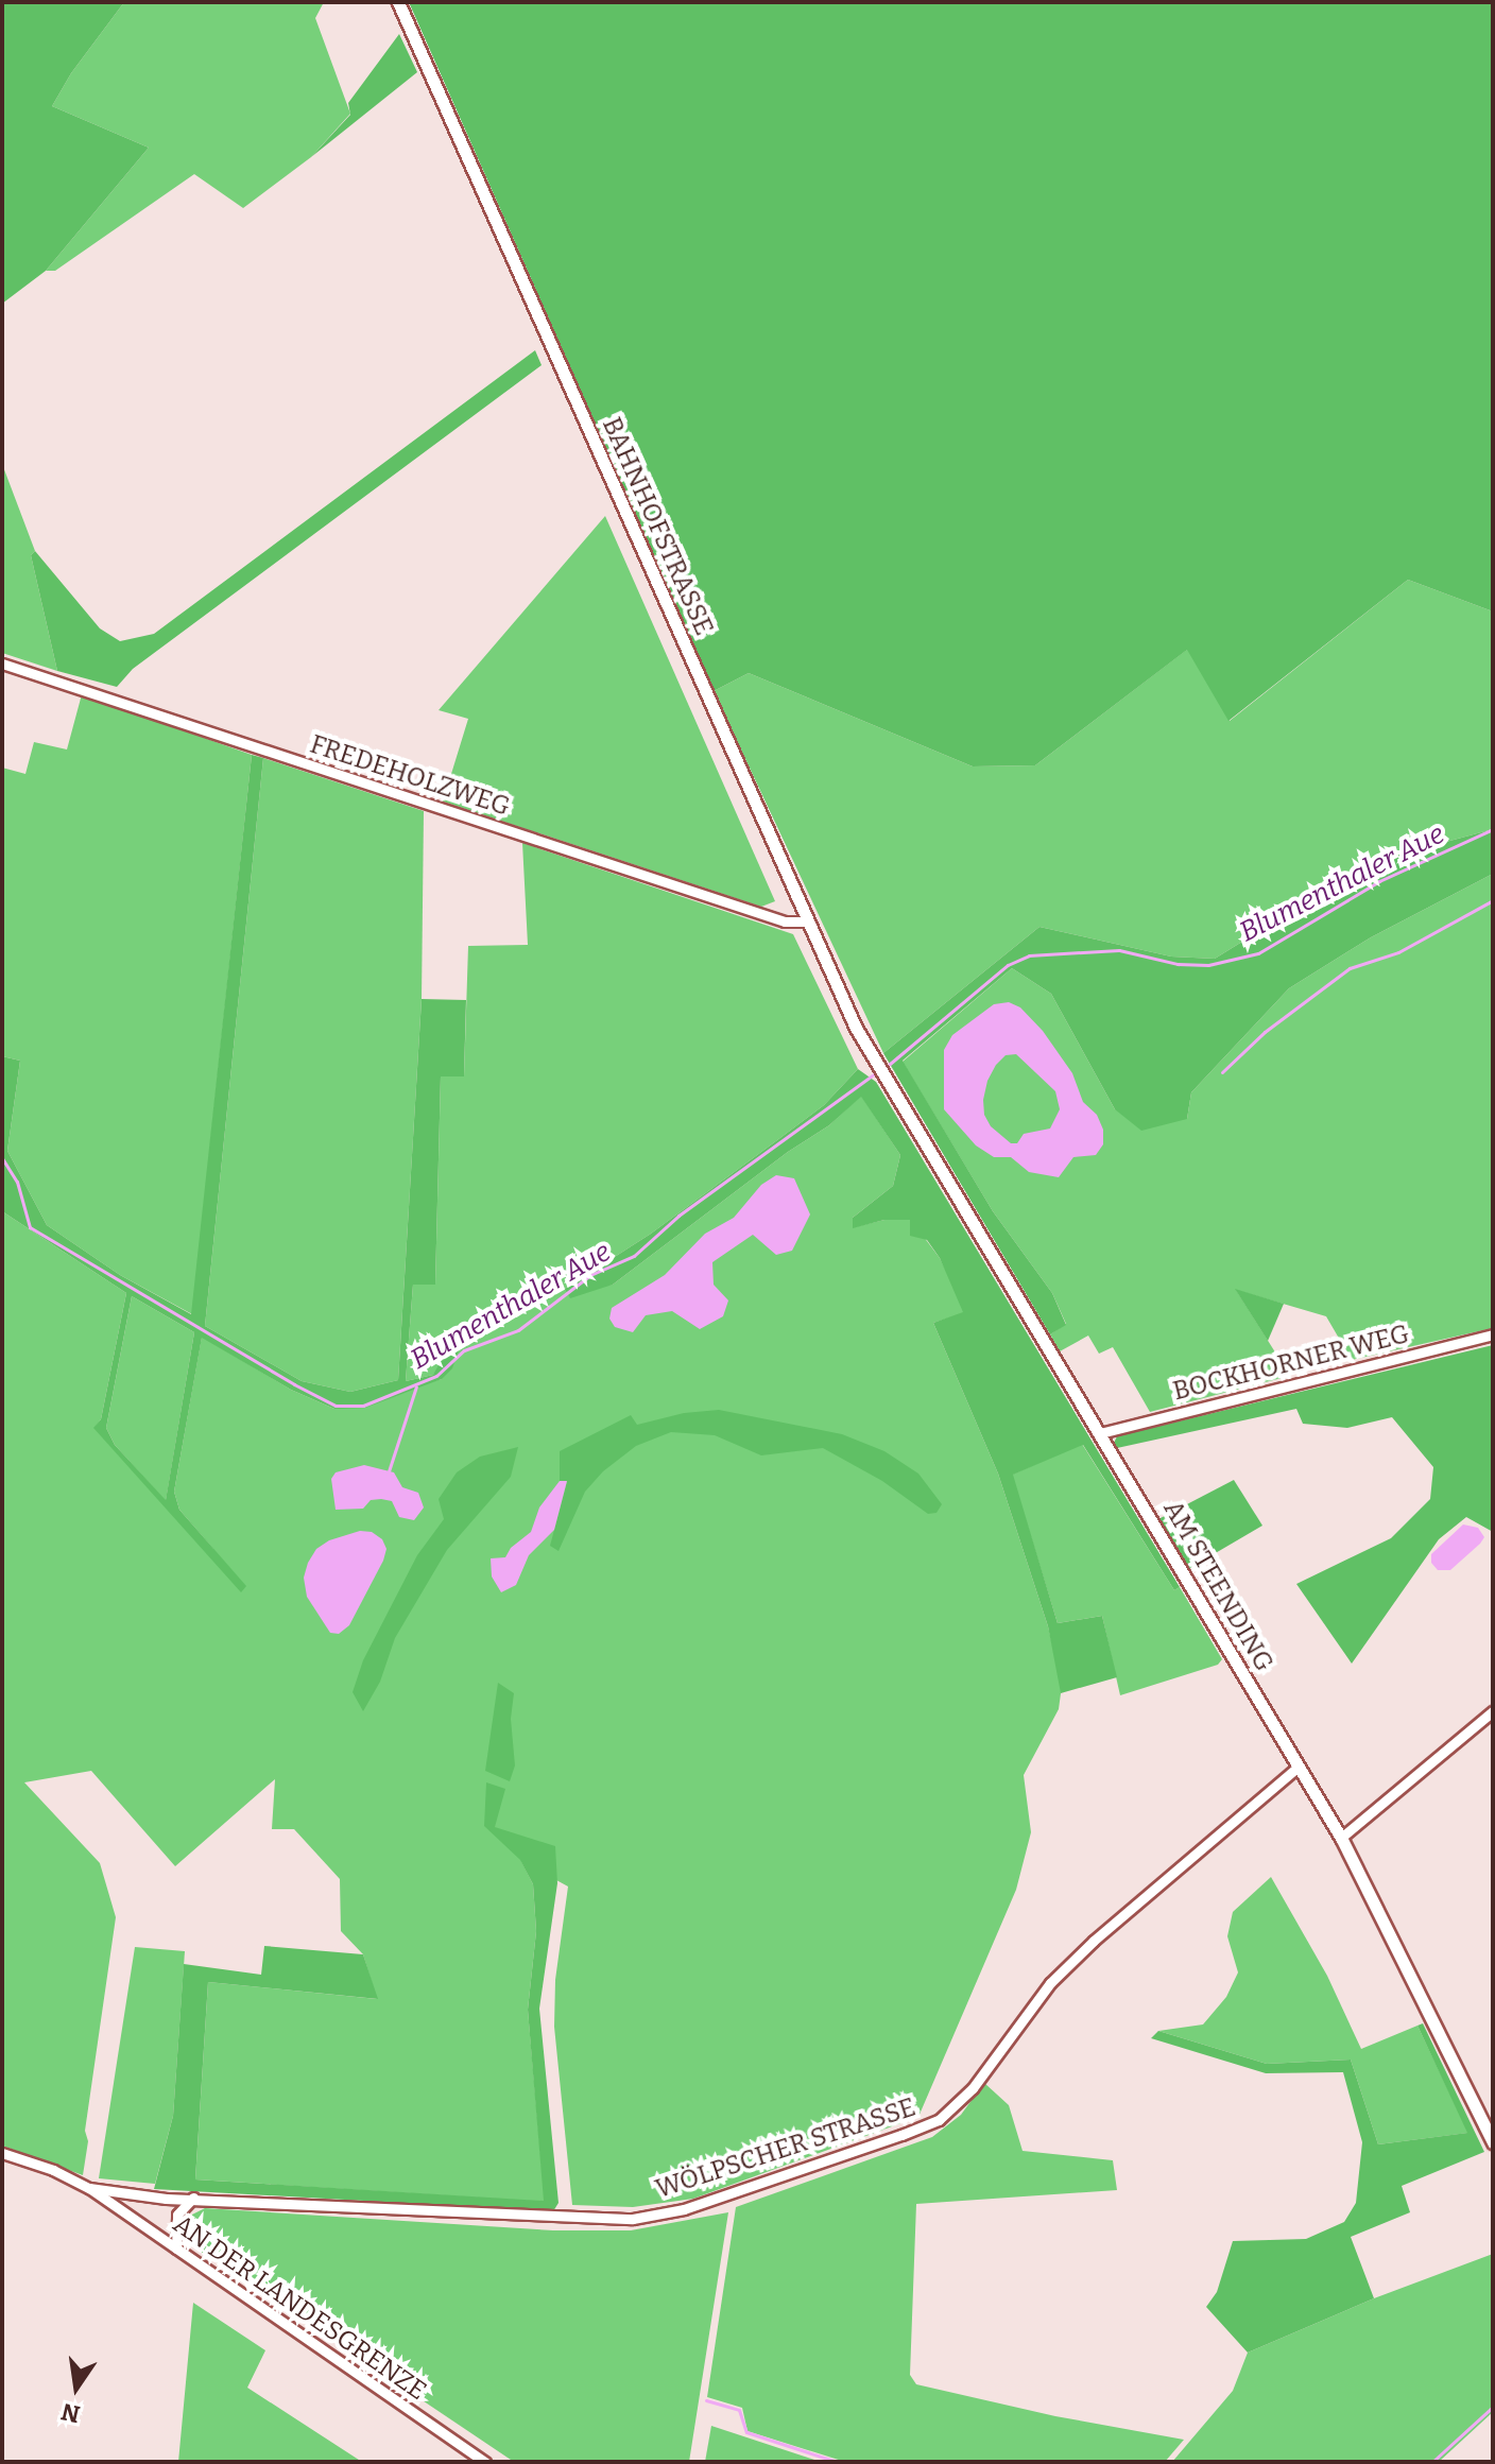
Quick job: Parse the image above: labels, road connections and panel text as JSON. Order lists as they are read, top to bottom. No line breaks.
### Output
{"streets":{"street":["BAHNHOFSTRASSE","FREDEHOLZWEG","BOCKHORNER WEG","AM STEENDING","WÖLPSCHER STRASSE","AN DER LANDESGRENZE"]},"crossings":[["BAHNHOFSTRASSE","FREDEHOLZWEG"],["BAHNHOFSTRASSE","AM STEENDING"],["BOCKHORNER WEG","AM STEENDING"],["AM STEENDING","WÖLPSCHER STRASSE"],["WÖLPSCHER STRASSE","AN DER LANDESGRENZE"]],"water":["Blumenthaler Aue"],"north":"bottom"}
